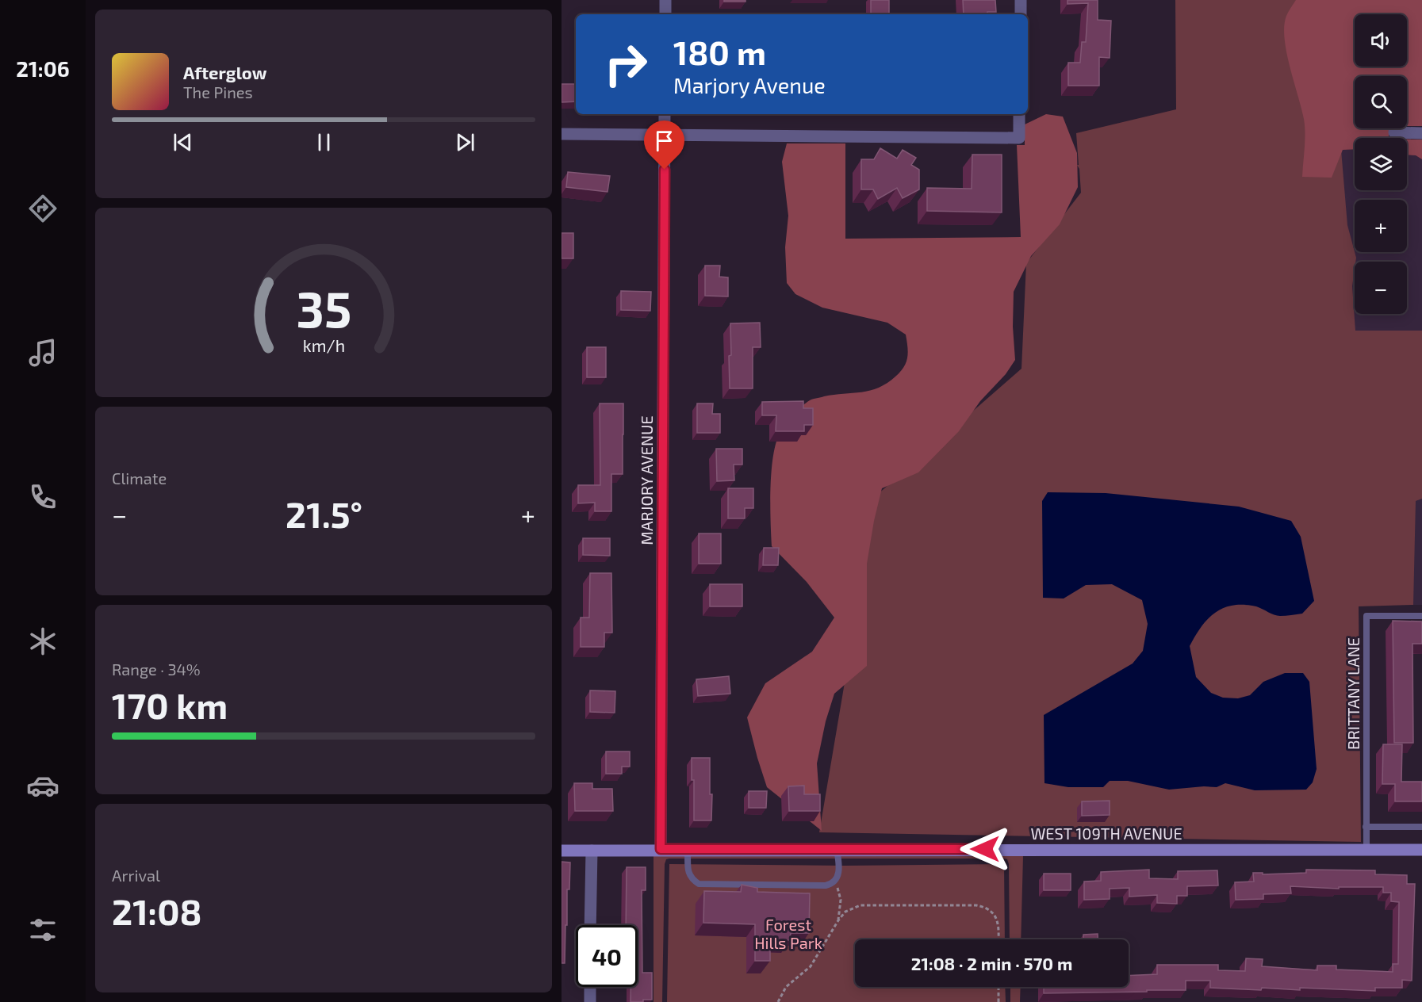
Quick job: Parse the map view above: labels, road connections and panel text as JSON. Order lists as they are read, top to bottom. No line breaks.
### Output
{"streets":{"street":["MARJORY AVENUE","WEST 109TH AVENUE"],"lane":["BRITTANY LANE"]},"crossings":[["MARJORY AVENUE","WEST 109TH AVENUE"],["BRITTANY LANE","WEST 109TH AVENUE"]],"parks":["Forest Hills Park"],"page":{"tabs":"21:06","map_buttons":["+","−"],"turn":["180 m","Marjory Avenue"],"song":["Afterglow","The Pines"],"tile":["Climate",["Range · 34%","170 km"],["Arrival","21:08"]],"heat":["−","21.5°","+"],"limit":"40","trip":"21:08 · 2 min · 570 m","gauge":["35","km/h"]}}
